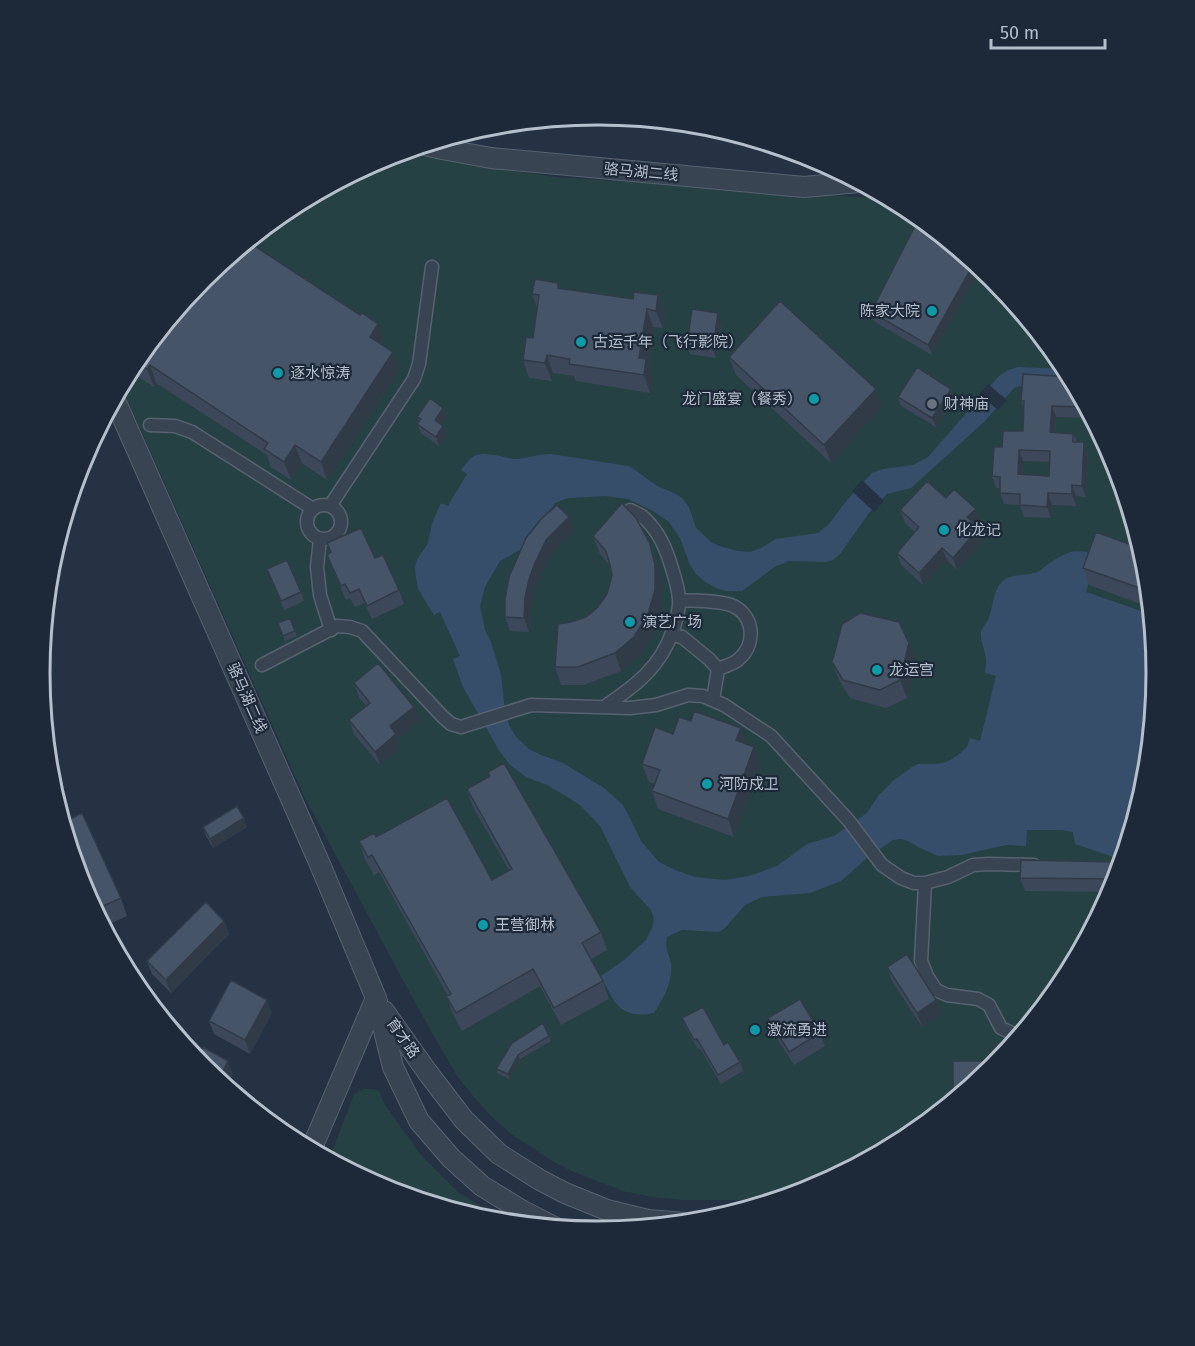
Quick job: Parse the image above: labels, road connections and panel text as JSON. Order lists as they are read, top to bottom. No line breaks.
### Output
{"streets":{"street":["骆马湖二线","育才路"]},"crossings":[["骆马湖二线","育才路"]],"places":["陈家大院","古运千年（飞行影院）","逐水惊涛","龙门盛宴（餐秀）","财神庙","化龙记","演艺广场","龙运宫","河防戍卫","王营御林","激流勇进"],"scale_bar":"50 m"}
